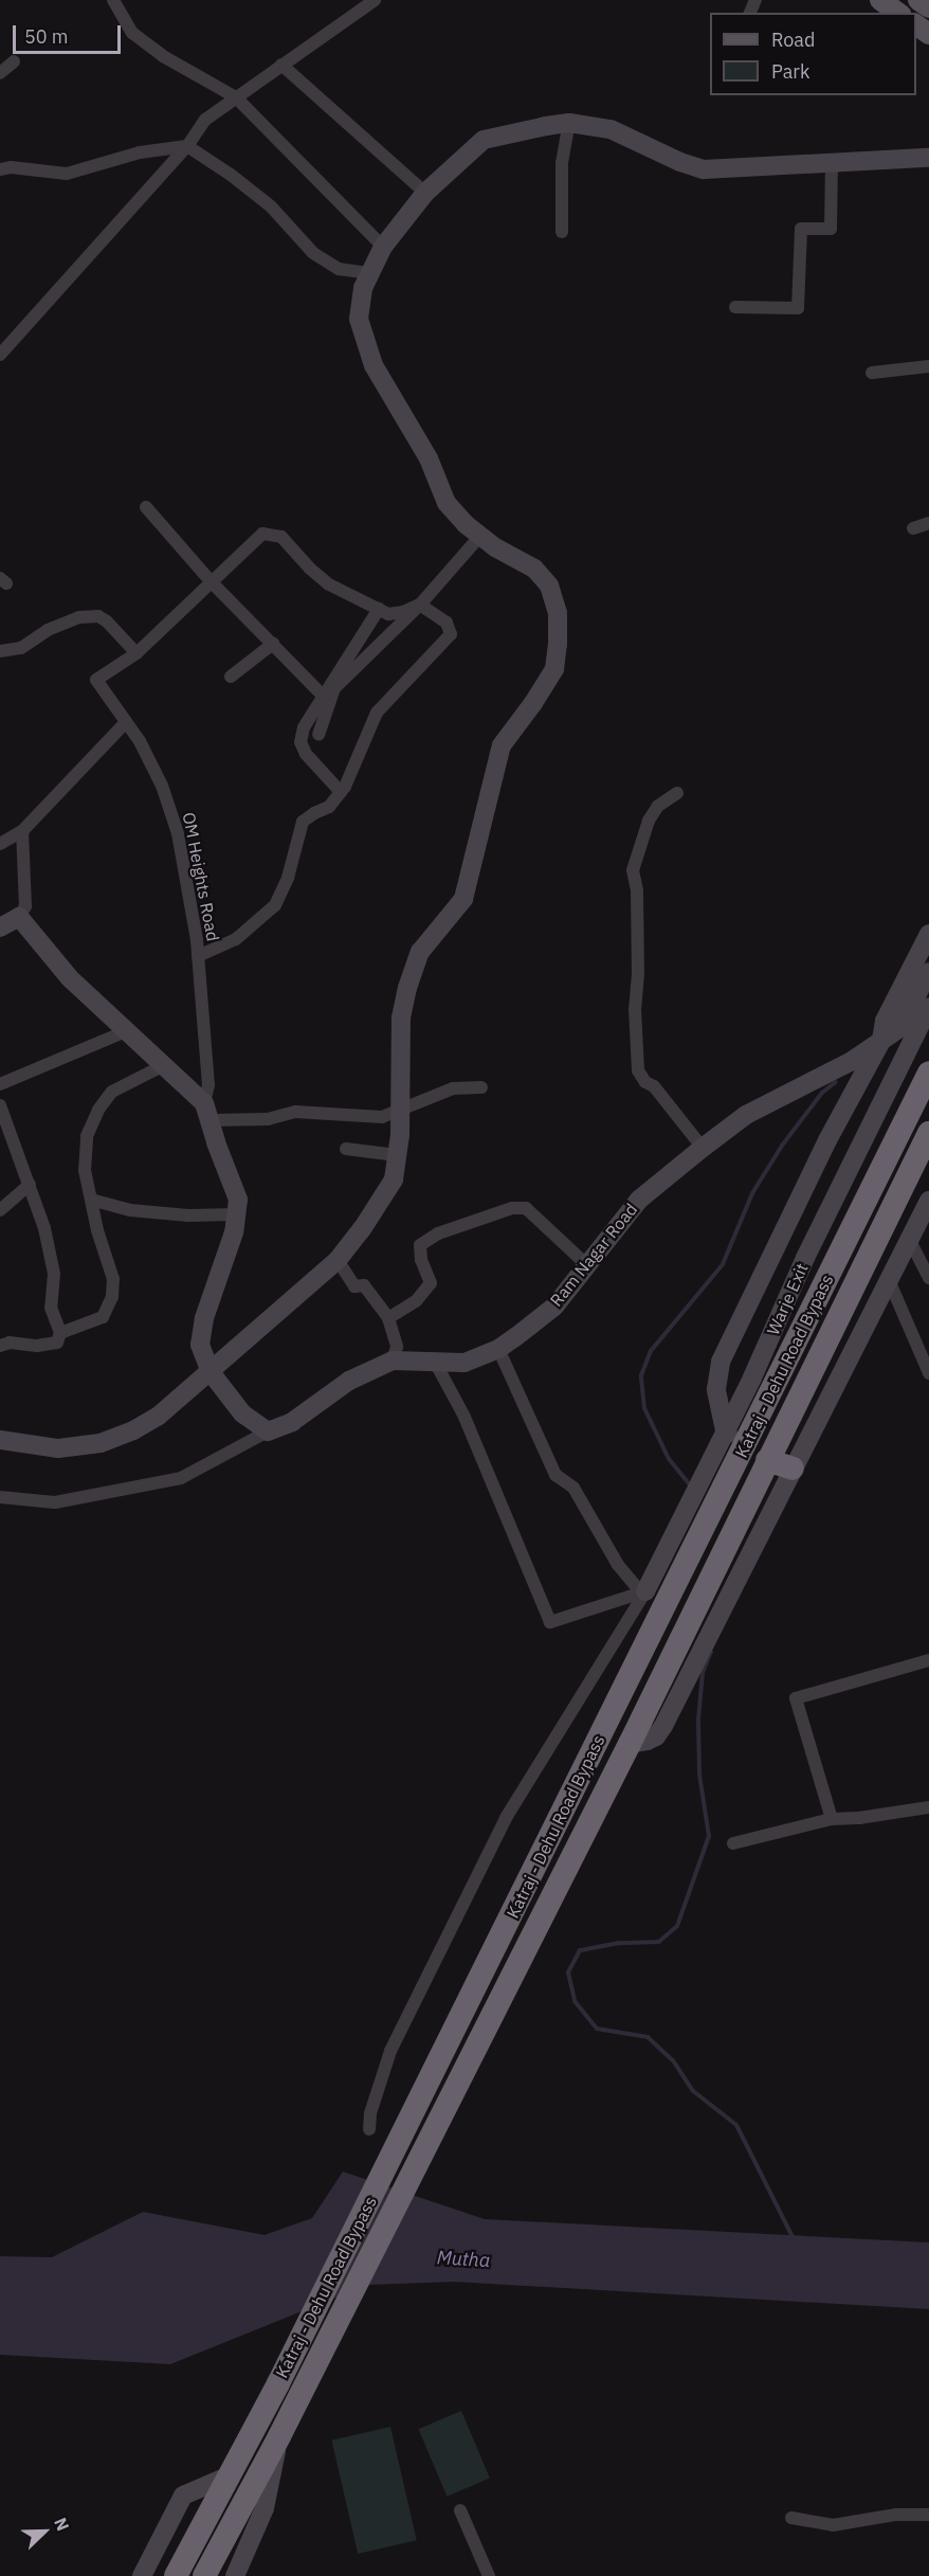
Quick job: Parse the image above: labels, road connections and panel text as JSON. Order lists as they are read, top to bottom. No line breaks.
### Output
{"streets":{"highway":["Katraj - Dehu Road Bypass"],"street":["OM Heights Road","Ram Nagar Road","Warje Exit"]},"water":["Mutha"],"legend":["Road","Park"],"scale_bar":"50 m","north":"top right"}
